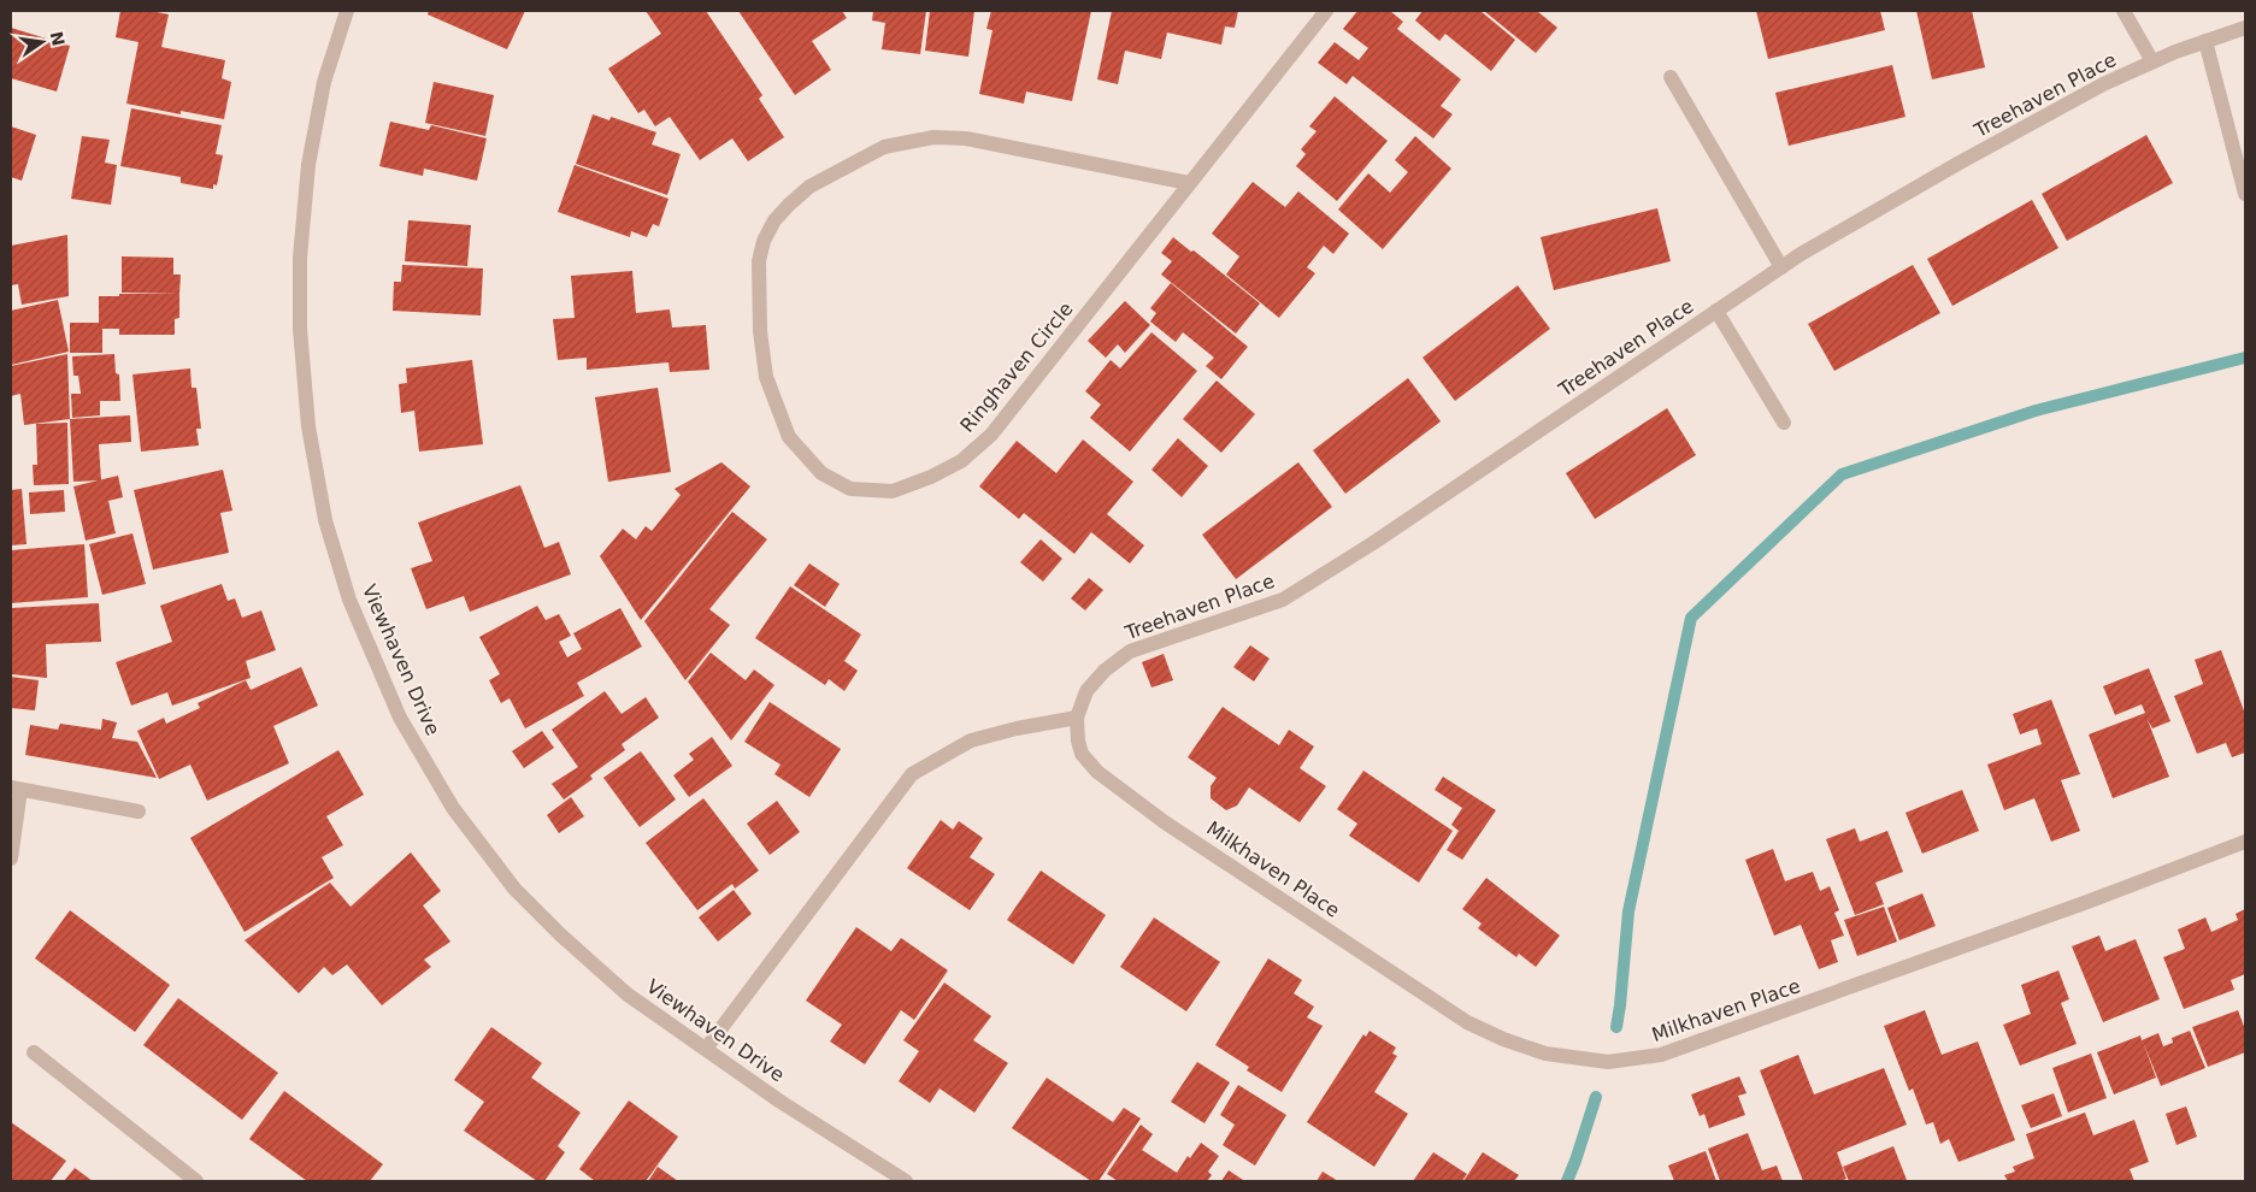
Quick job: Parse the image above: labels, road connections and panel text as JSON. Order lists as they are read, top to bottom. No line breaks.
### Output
{"streets":{"street":["Treehaven Place","Ringhaven Circle","Viewhaven Drive","Milkhaven Place"]},"crossings":[["Treehaven Place","Milkhaven Place"]],"north":"right"}
